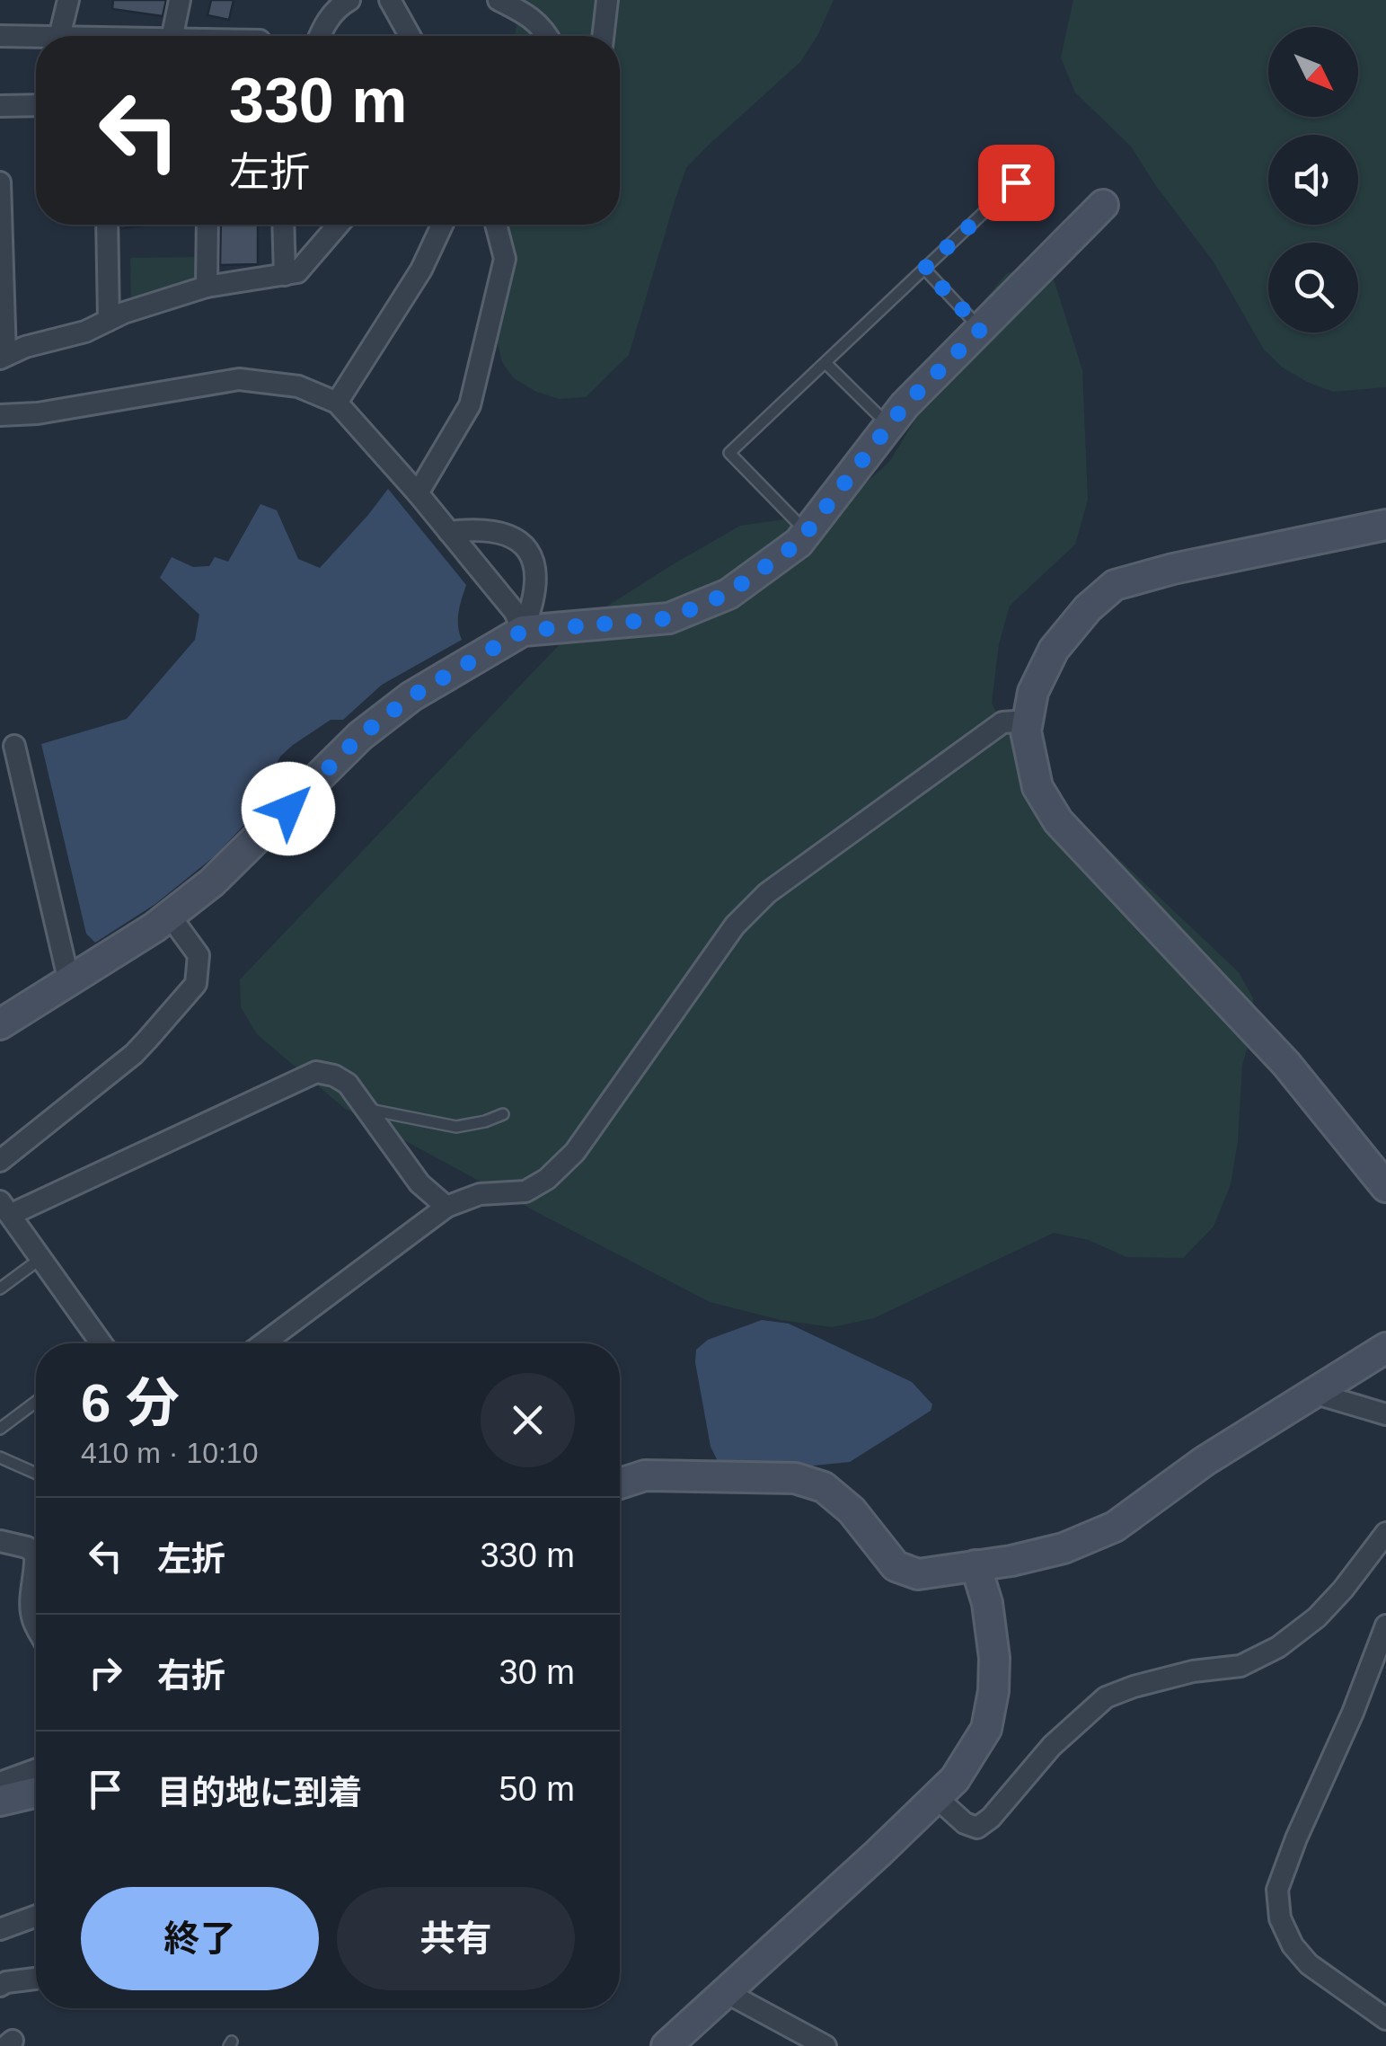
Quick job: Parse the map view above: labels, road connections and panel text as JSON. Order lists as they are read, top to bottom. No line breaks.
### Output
{"north":"bottom right","page":{"turn":["330 m","左折"],"heading":["6 分","410 m · 10:10"],"list":[{"name":"左折","value":"330 m"},{"name":"右折","value":"30 m"},{"name":"目的地に到着","value":"50 m"}],"buttons":["終了","共有"]}}
